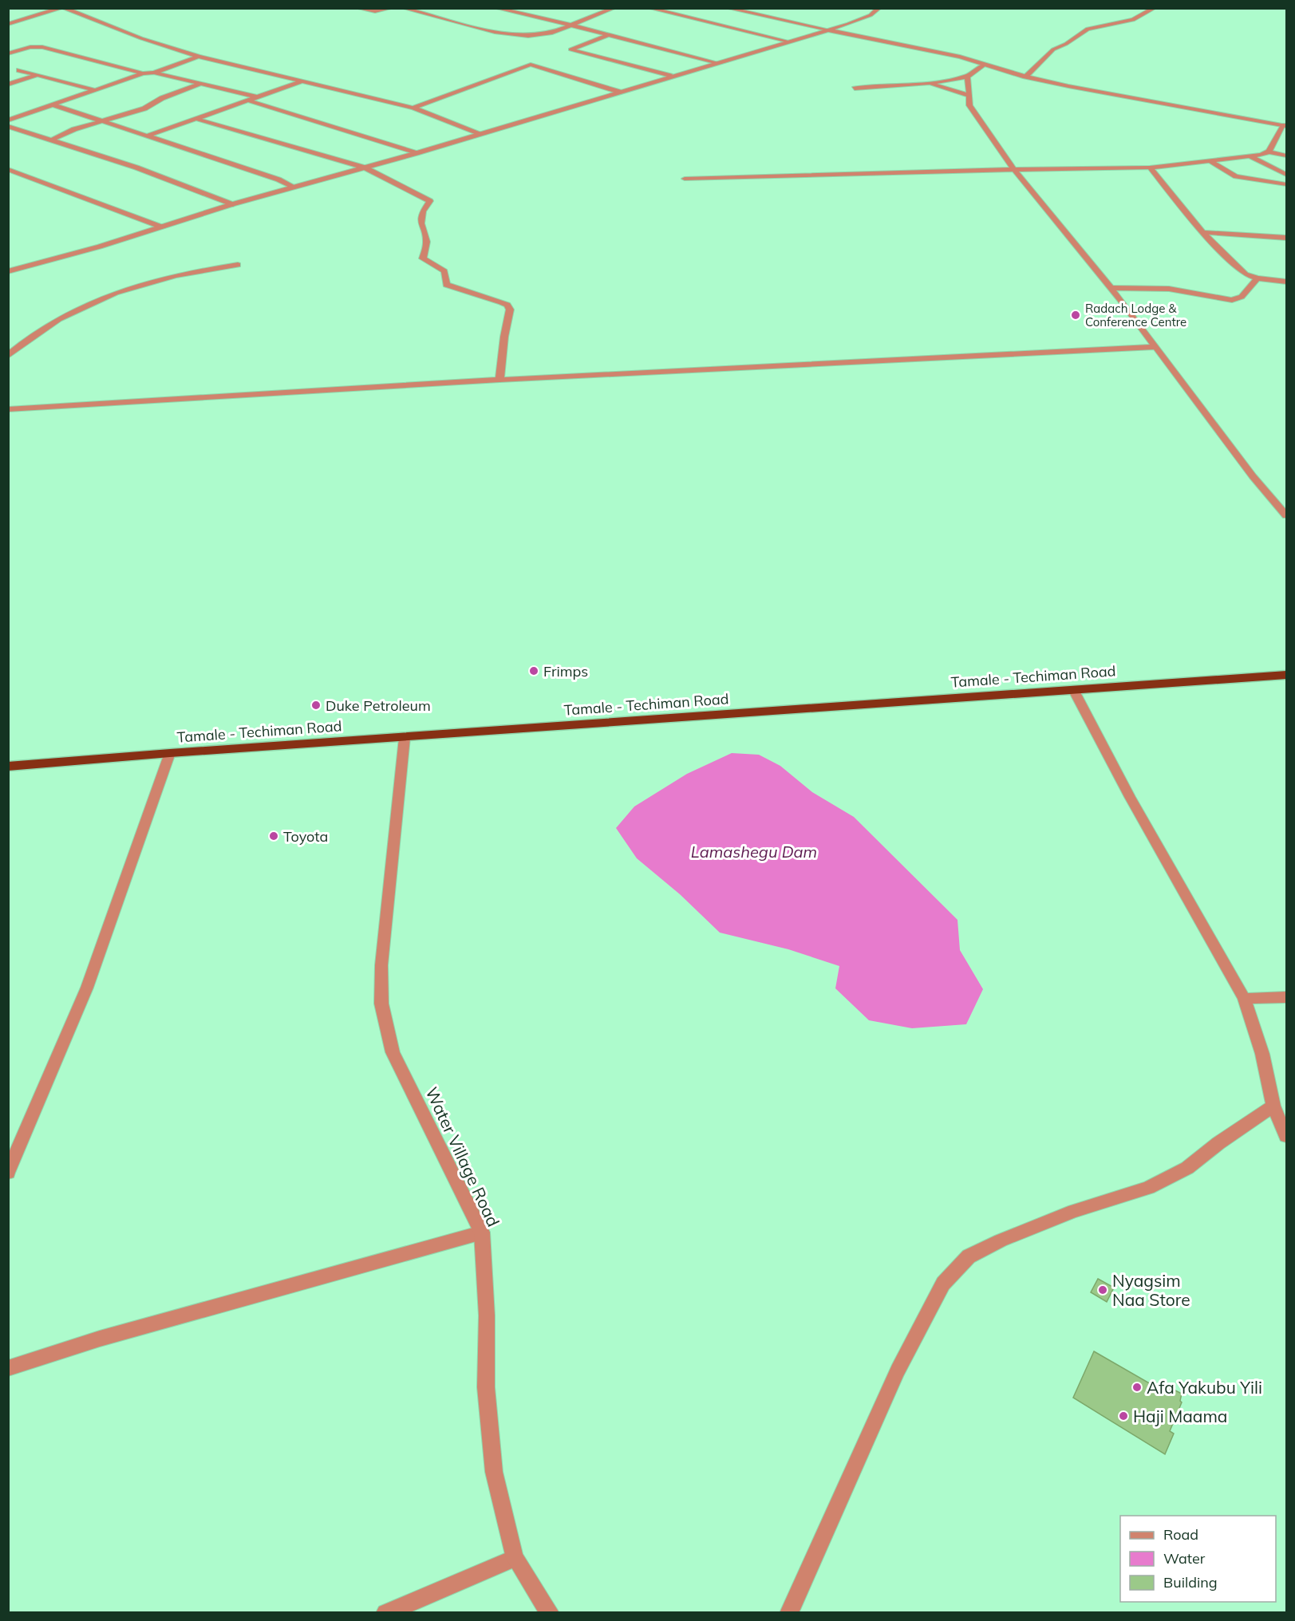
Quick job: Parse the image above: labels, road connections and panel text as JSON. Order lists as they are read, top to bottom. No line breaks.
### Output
{"streets":{"highway":["Tamale - Techiman Road"],"street":["Water Village Road"]},"crossings":[["Tamale - Techiman Road","Water Village Road"]],"water":["Lamashegu Dam"],"places":["Radach Lodge & Conference Centre","Frimps","Duke Petroleum","Toyota","Nyagsim Naa Store","Afa Yakubu Yili","Haji Maama"],"legend":["Road","Water","Building"]}
